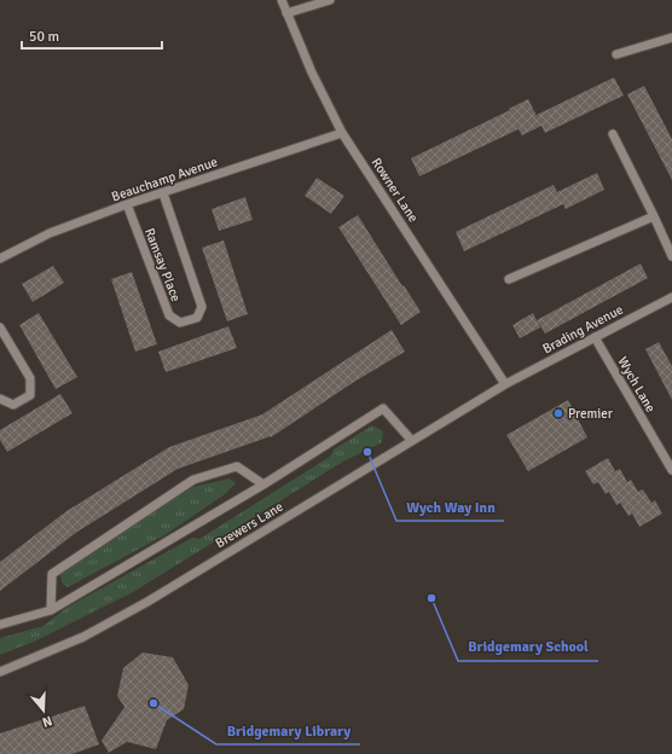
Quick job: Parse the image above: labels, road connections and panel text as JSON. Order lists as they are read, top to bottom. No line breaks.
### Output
{"streets":{"street":["Beauchamp Avenue","Rowner Lane","Ramsay Place","Brading Avenue","Wych Lane","Brewers Lane"]},"crossings":[["Beauchamp Avenue","Rowner Lane"],["Beauchamp Avenue","Ramsay Place"],["Rowner Lane","Brading Avenue"],["Rowner Lane","Brewers Lane"],["Brading Avenue","Wych Lane"],["Brading Avenue","Brewers Lane"]],"places":["Premier","Wych Way Inn","Bridgemary School","Bridgemary Library"],"scale_bar":"50 m","north":"bottom"}
